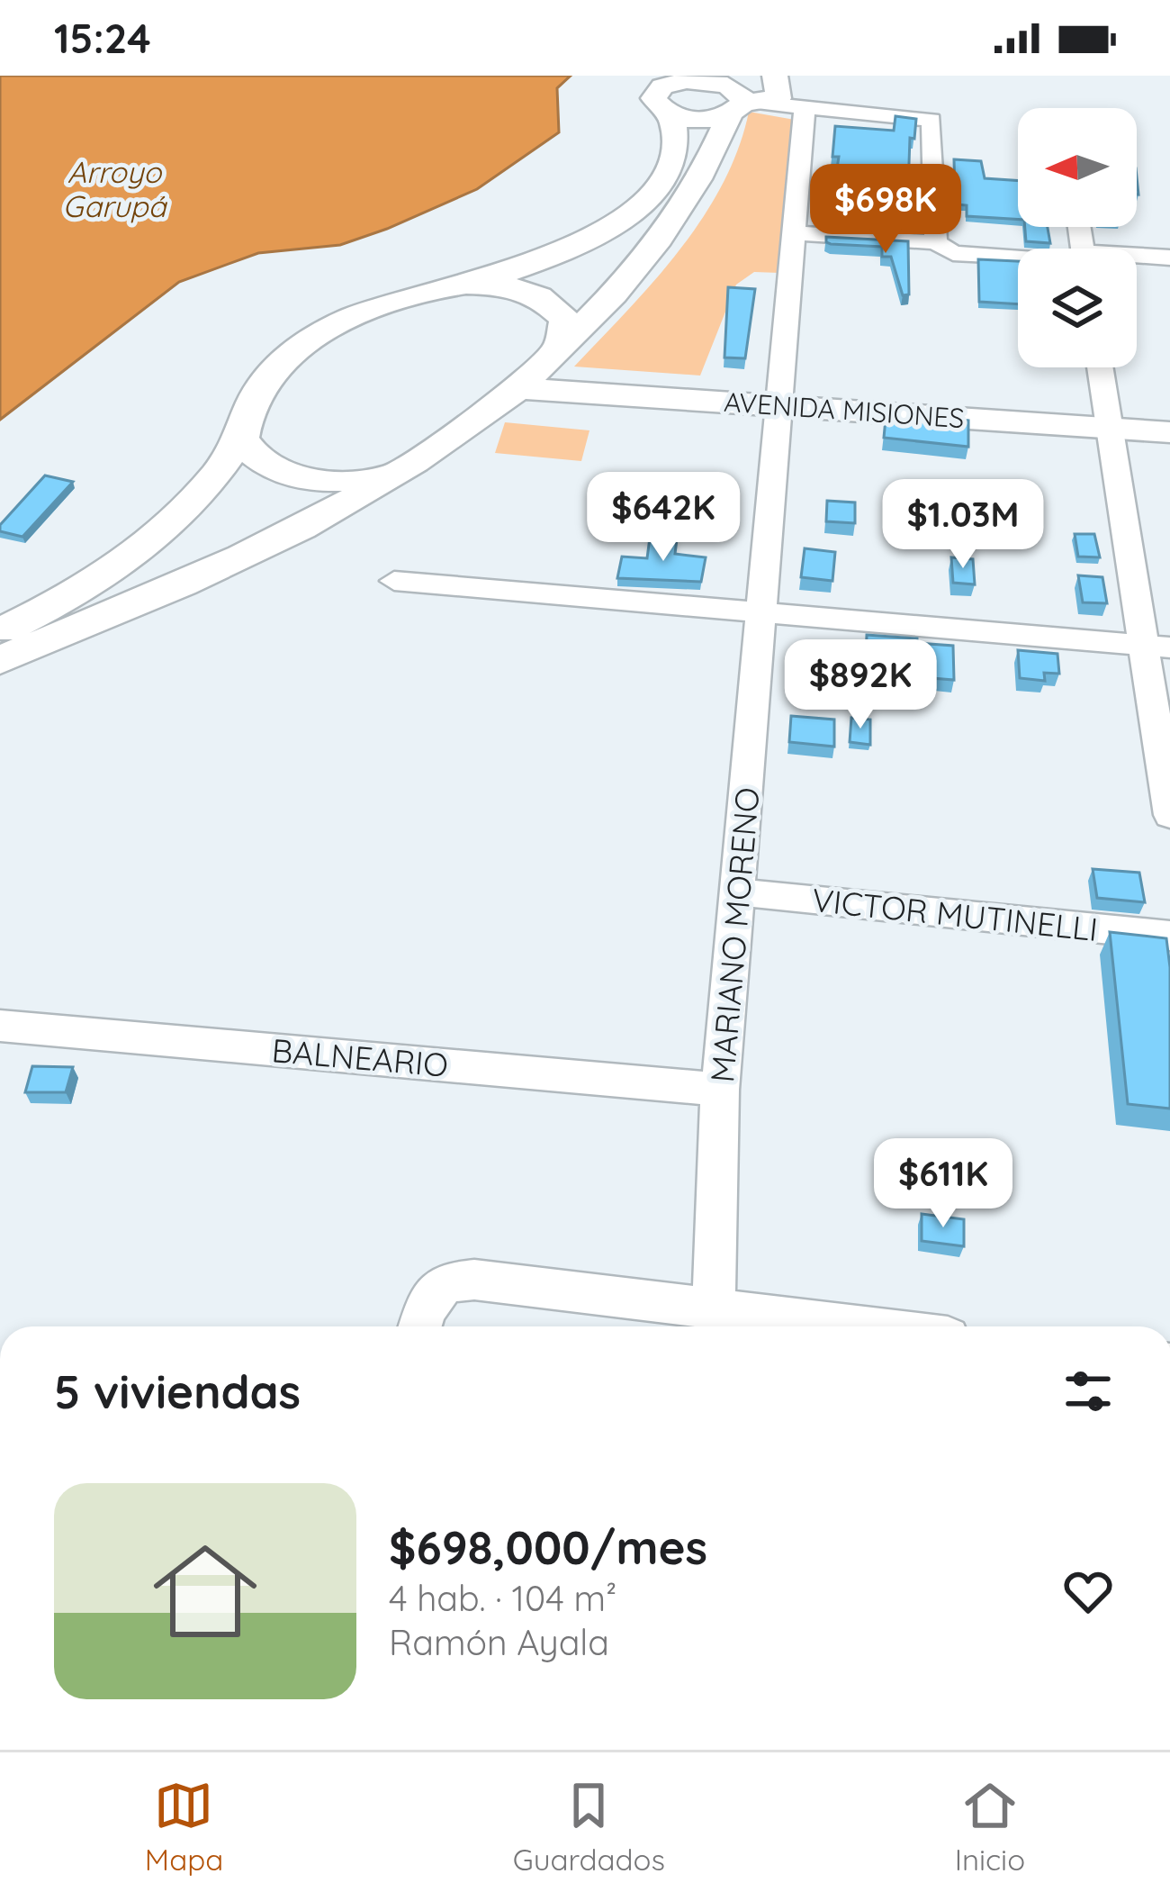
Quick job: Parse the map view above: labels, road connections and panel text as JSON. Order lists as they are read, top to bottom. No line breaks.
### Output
{"streets":{"main road":["AVENIDA MISIONES"],"street":["VICTOR MUTINELLI","MARIANO MORENO","BALNEARIO"]},"crossings":[["AVENIDA MISIONES","MARIANO MORENO"],["VICTOR MUTINELLI","MARIANO MORENO"],["MARIANO MORENO","BALNEARIO"]],"water":["Arroyo Garupá"],"north":"left","page":{"status":"15:24","price":["$698K","$642K","$1.03M","$892K","$611K"],"heading":"5 viviendas","list":[{"name":"$698,000/mes","note":"4 hab. · 104 m² · Ramón Ayala"}],"tabs":["Mapa","Guardados","Inicio"]}}
